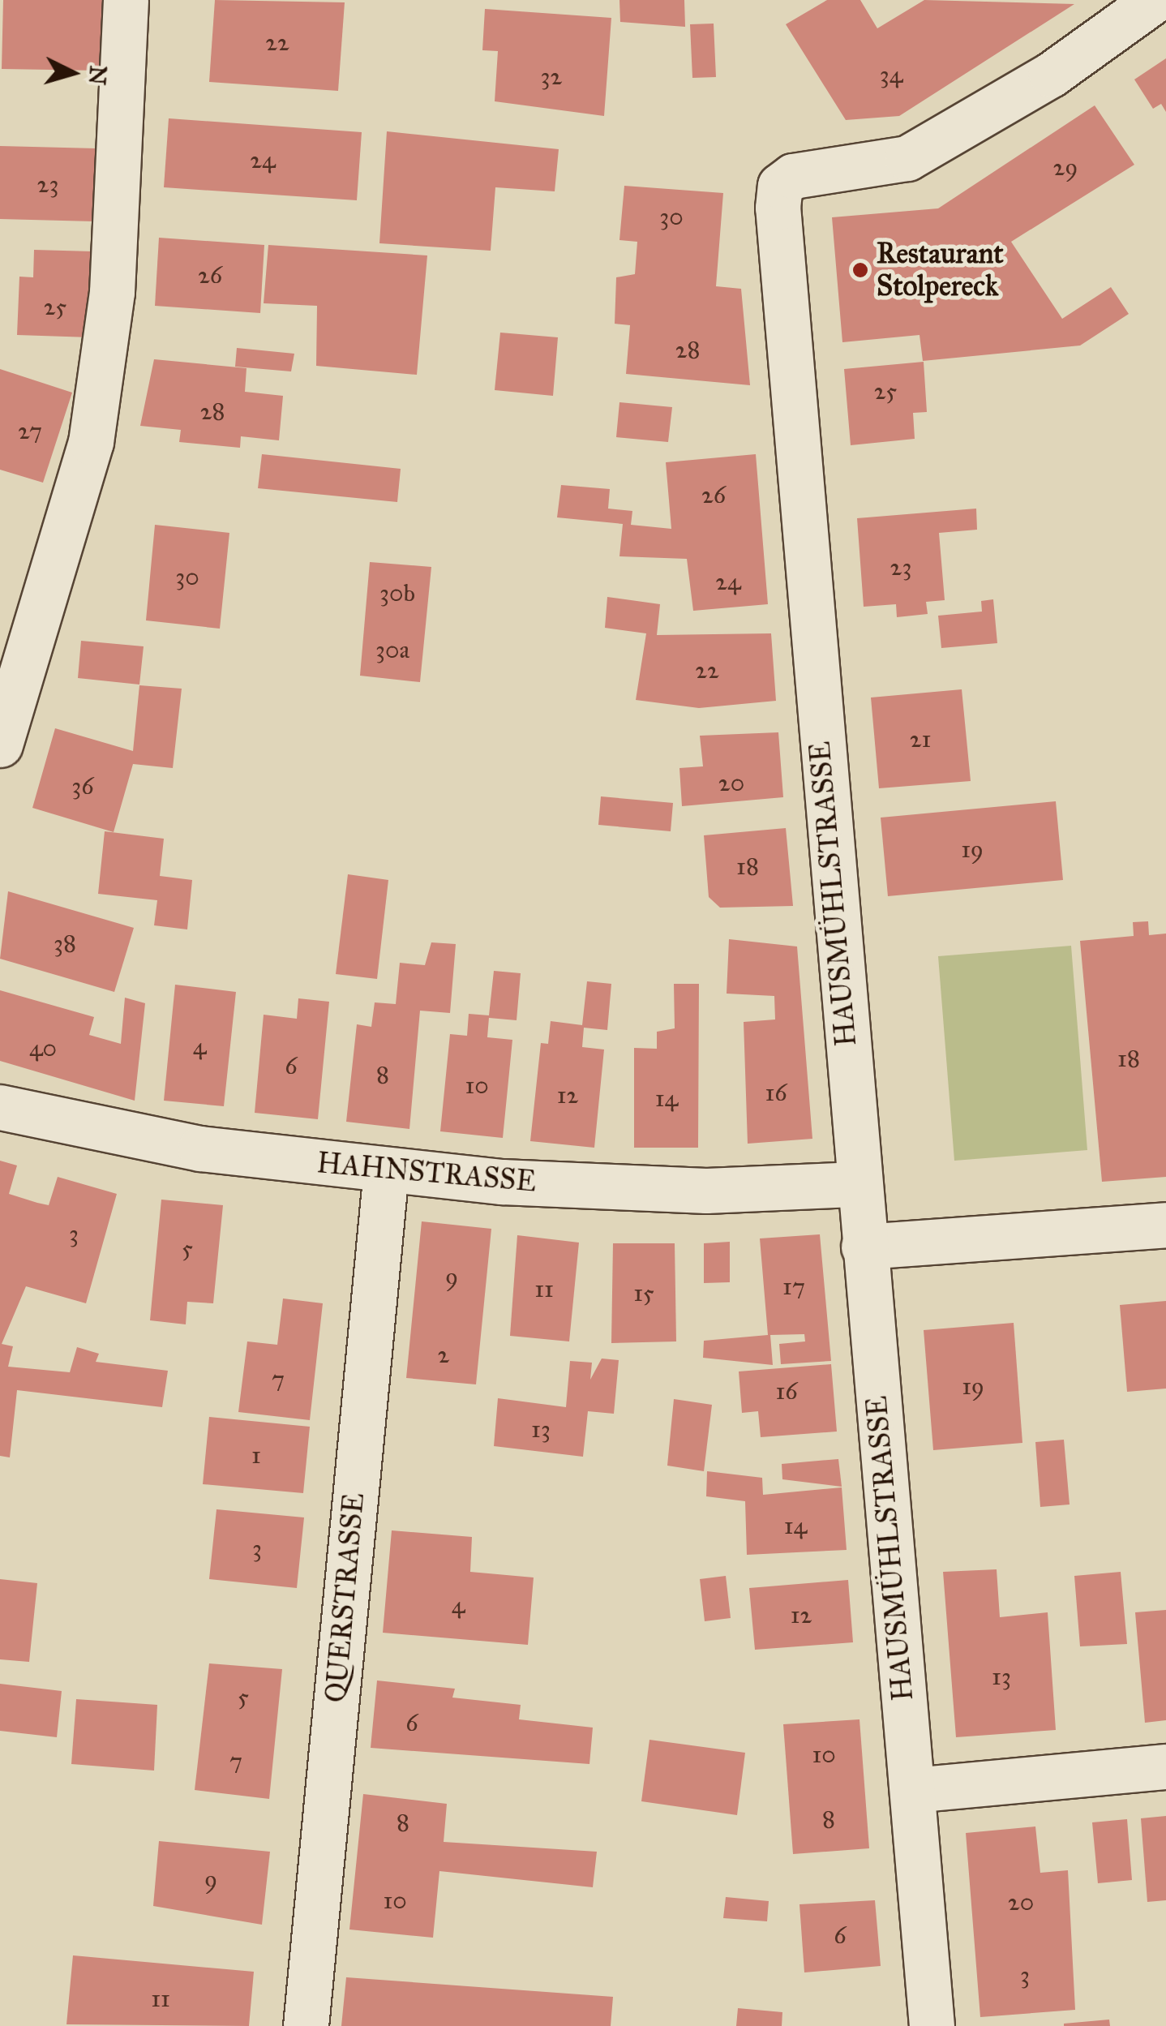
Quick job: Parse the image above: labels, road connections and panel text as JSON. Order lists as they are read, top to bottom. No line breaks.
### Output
{"streets":{"street":["HAUSMÜHLSTRASSE","HAHNSTRASSE","QUERSTRASSE"]},"crossings":[["HAUSMÜHLSTRASSE","HAHNSTRASSE"],["HAHNSTRASSE","QUERSTRASSE"]],"places":["Restaurant Stolpereck"],"house_numbers":["22","34","32","24","29","23","30","26","25","28","25","28","27","26","23","30","24","30b","30a","22","21","20","36","19","18","38","4","40","18","6","8","10","16","12","14","3","5","9","17","11","15","2","7","19","16","13","1","14","3","4","12","13","5","6","10","7","8","8","9","10","20","6","3","11"],"north":"right"}
